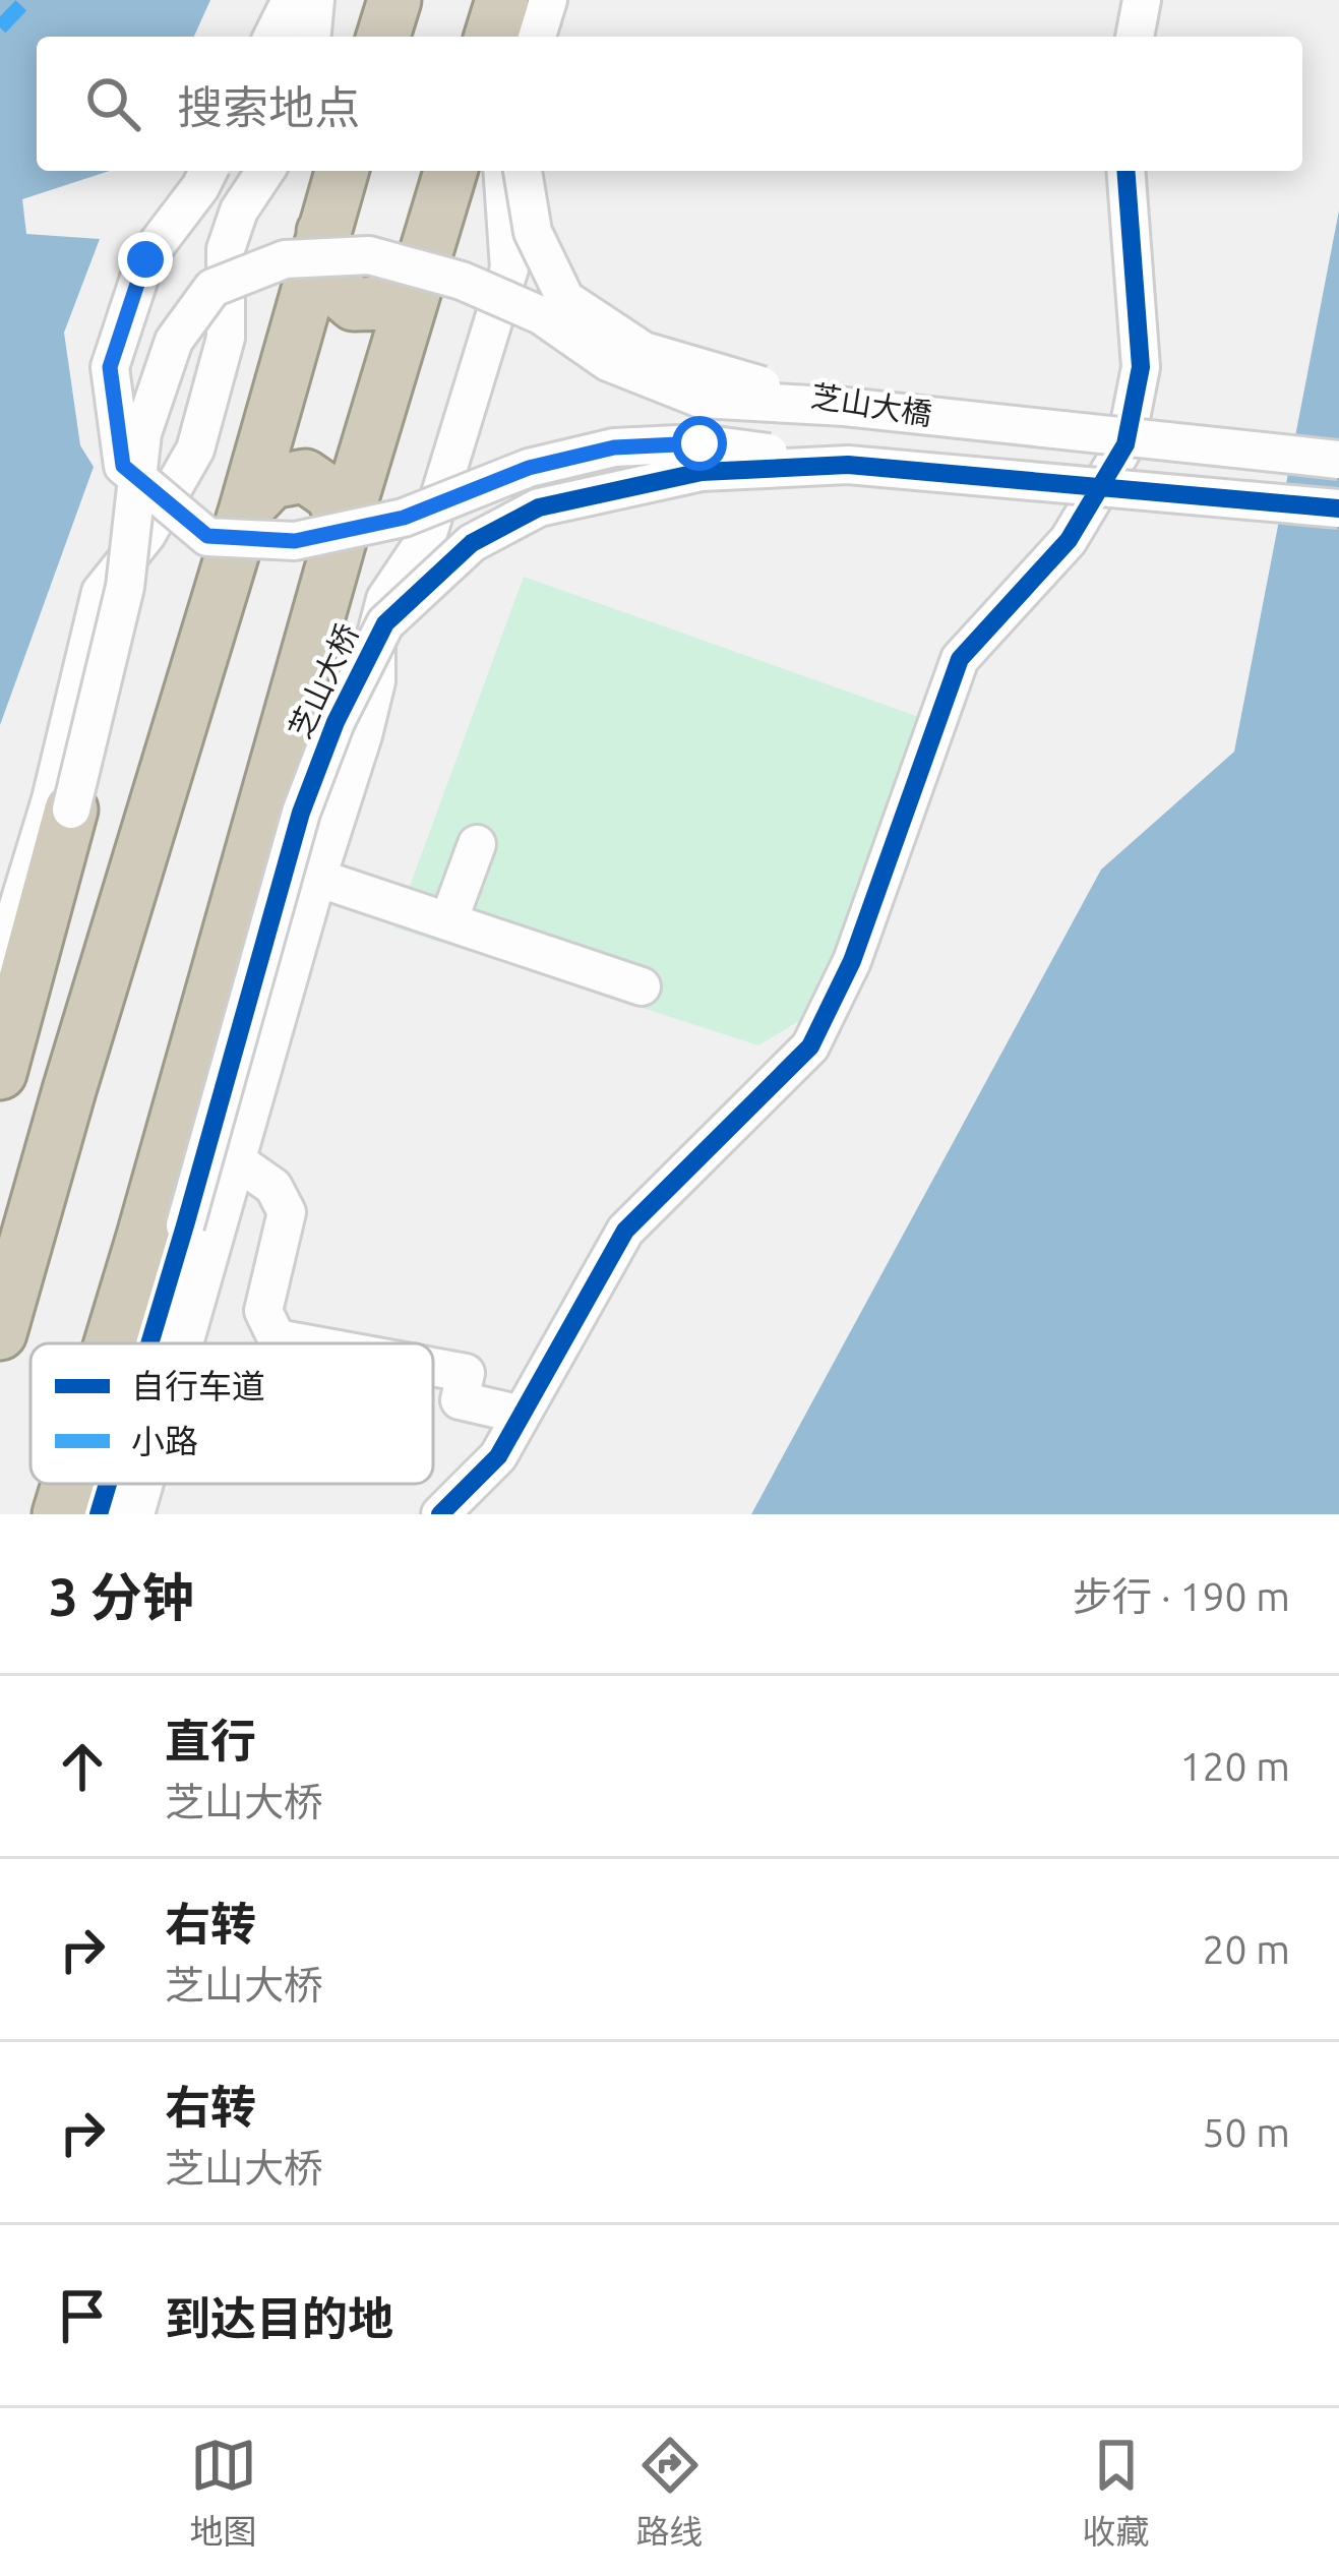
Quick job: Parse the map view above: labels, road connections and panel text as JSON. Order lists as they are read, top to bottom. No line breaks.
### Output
{"streets":{"street":["芝山大橋","芝山大桥"]},"legend":["自行车道","小路"],"page":{"search":"搜索地点","heading":["3 分钟","步行 · 190 m"],"list":[["直行","芝山大桥","120 m"],["右转","芝山大桥","20 m"],["右转","芝山大桥","50 m"],"到达目的地"],"nav":["地图","路线","收藏"]}}
